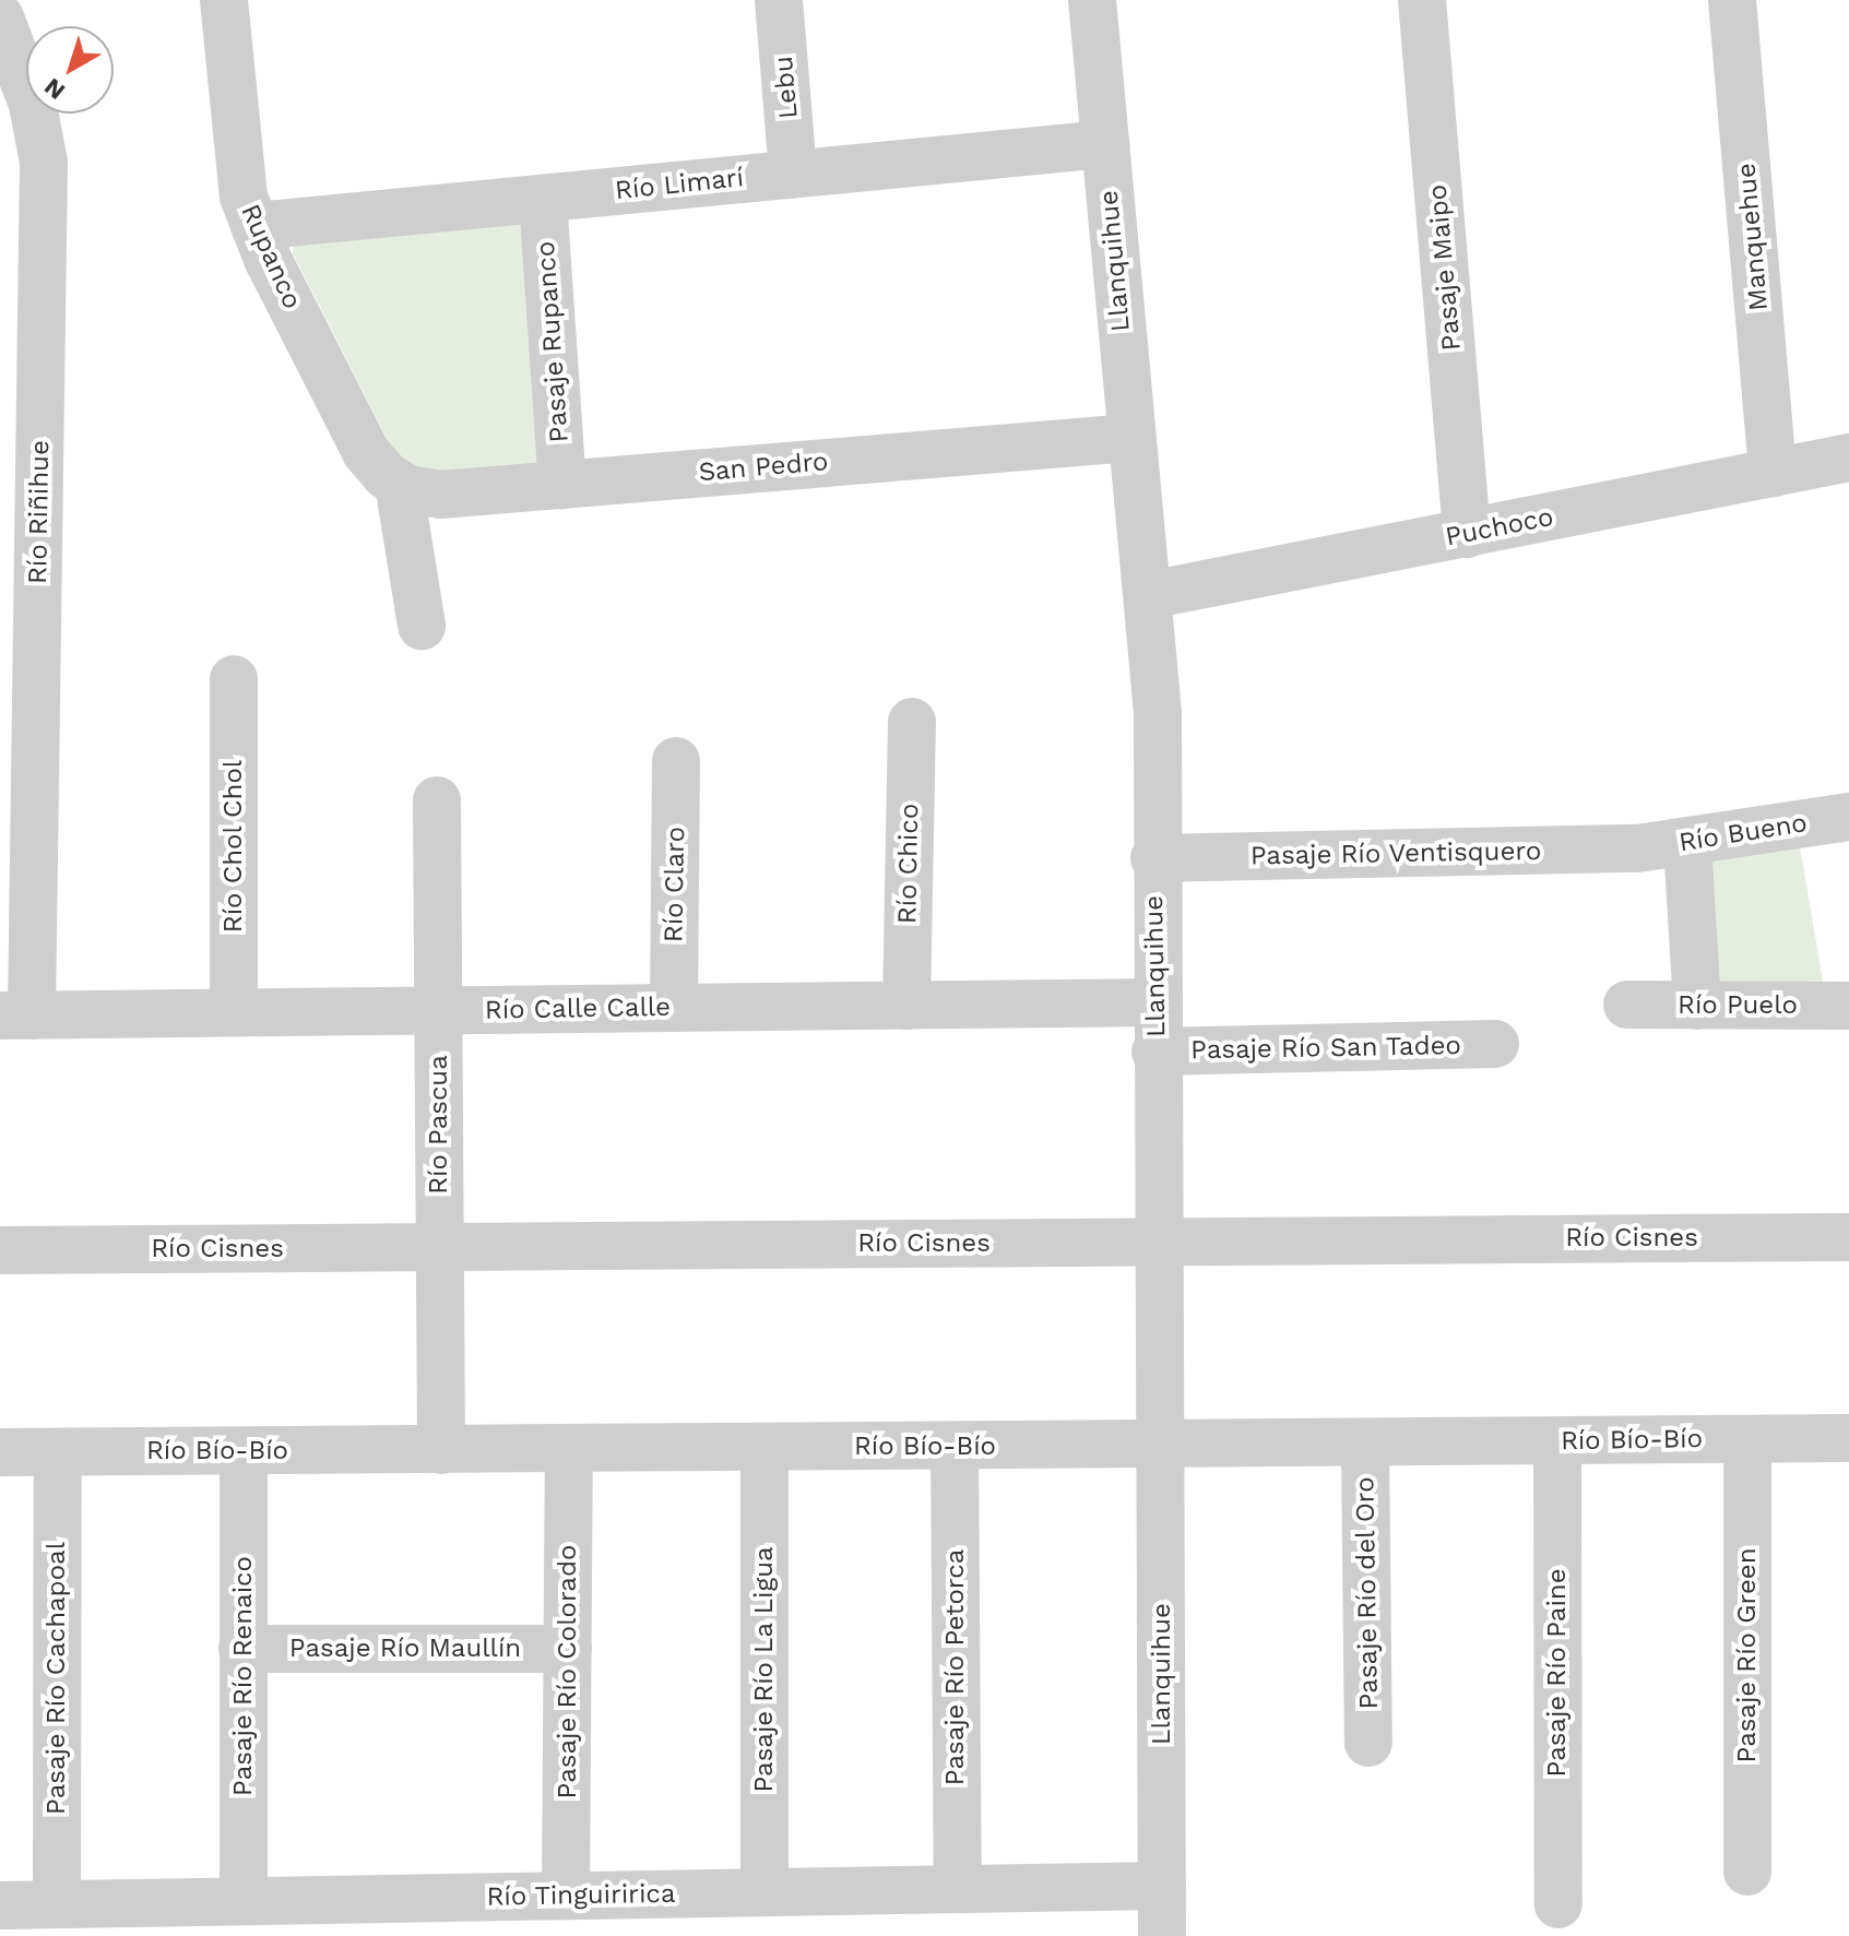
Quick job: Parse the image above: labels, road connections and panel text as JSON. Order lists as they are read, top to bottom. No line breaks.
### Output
{"streets":{"street":["Lebu","Río Limarí","Manquehue","Rupanco","Llanquihue","Pasaje Maipo","Pasaje Rupanco","San Pedro","Río Riñihue","Puchoco","Río Bueno","Río Chol Chol","Pasaje Río Ventisquero","Río Chico","Río Claro","Río Puelo","Río Calle Calle","Pasaje Río San Tadeo","Río Pascua","Río Cisnes","Río Bío-Bío","Pasaje Río del Oro","Pasaje Río Maullín","Pasaje Río Green","Pasaje Río Petorca","Pasaje Río La Ligua","Pasaje Río Colorado","Pasaje Río Paine","Pasaje Río Renaico","Pasaje Río Cachapoal","Río Tinguiririca"]},"crossings":[["Lebu","Río Limarí"],["Río Limarí","Rupanco"],["Río Limarí","Llanquihue"],["Río Limarí","Pasaje Rupanco"],["Manquehue","Puchoco"],["Rupanco","San Pedro"],["Llanquihue","San Pedro"],["Llanquihue","Puchoco"],["Llanquihue","Pasaje Río Ventisquero"],["Llanquihue","Río Calle Calle"],["Llanquihue","Pasaje Río San Tadeo"],["Llanquihue","Río Cisnes"],["Llanquihue","Río Bío-Bío"],["Llanquihue","Río Tinguiririca"],["Pasaje Maipo","Puchoco"],["Pasaje Rupanco","San Pedro"],["Río Riñihue","Río Calle Calle"],["Río Bueno","Pasaje Río Ventisquero"],["Río Chol Chol","Río Calle Calle"],["Río Chico","Río Calle Calle"],["Río Claro","Río Calle Calle"],["Río Calle Calle","Río Pascua"],["Río Pascua","Río Cisnes"],["Río Pascua","Río Bío-Bío"],["Río Bío-Bío","Pasaje Río del Oro"],["Río Bío-Bío","Pasaje Río Green"],["Río Bío-Bío","Pasaje Río Petorca"],["Río Bío-Bío","Pasaje Río La Ligua"],["Río Bío-Bío","Pasaje Río Colorado"],["Río Bío-Bío","Pasaje Río Paine"],["Río Bío-Bío","Pasaje Río Renaico"],["Río Bío-Bío","Pasaje Río Cachapoal"],["Pasaje Río Maullín","Pasaje Río Colorado"],["Pasaje Río Maullín","Pasaje Río Renaico"],["Pasaje Río Petorca","Río Tinguiririca"],["Pasaje Río La Ligua","Río Tinguiririca"],["Pasaje Río Colorado","Río Tinguiririca"],["Pasaje Río Renaico","Río Tinguiririca"],["Pasaje Río Cachapoal","Río Tinguiririca"]],"north":"bottom left"}
